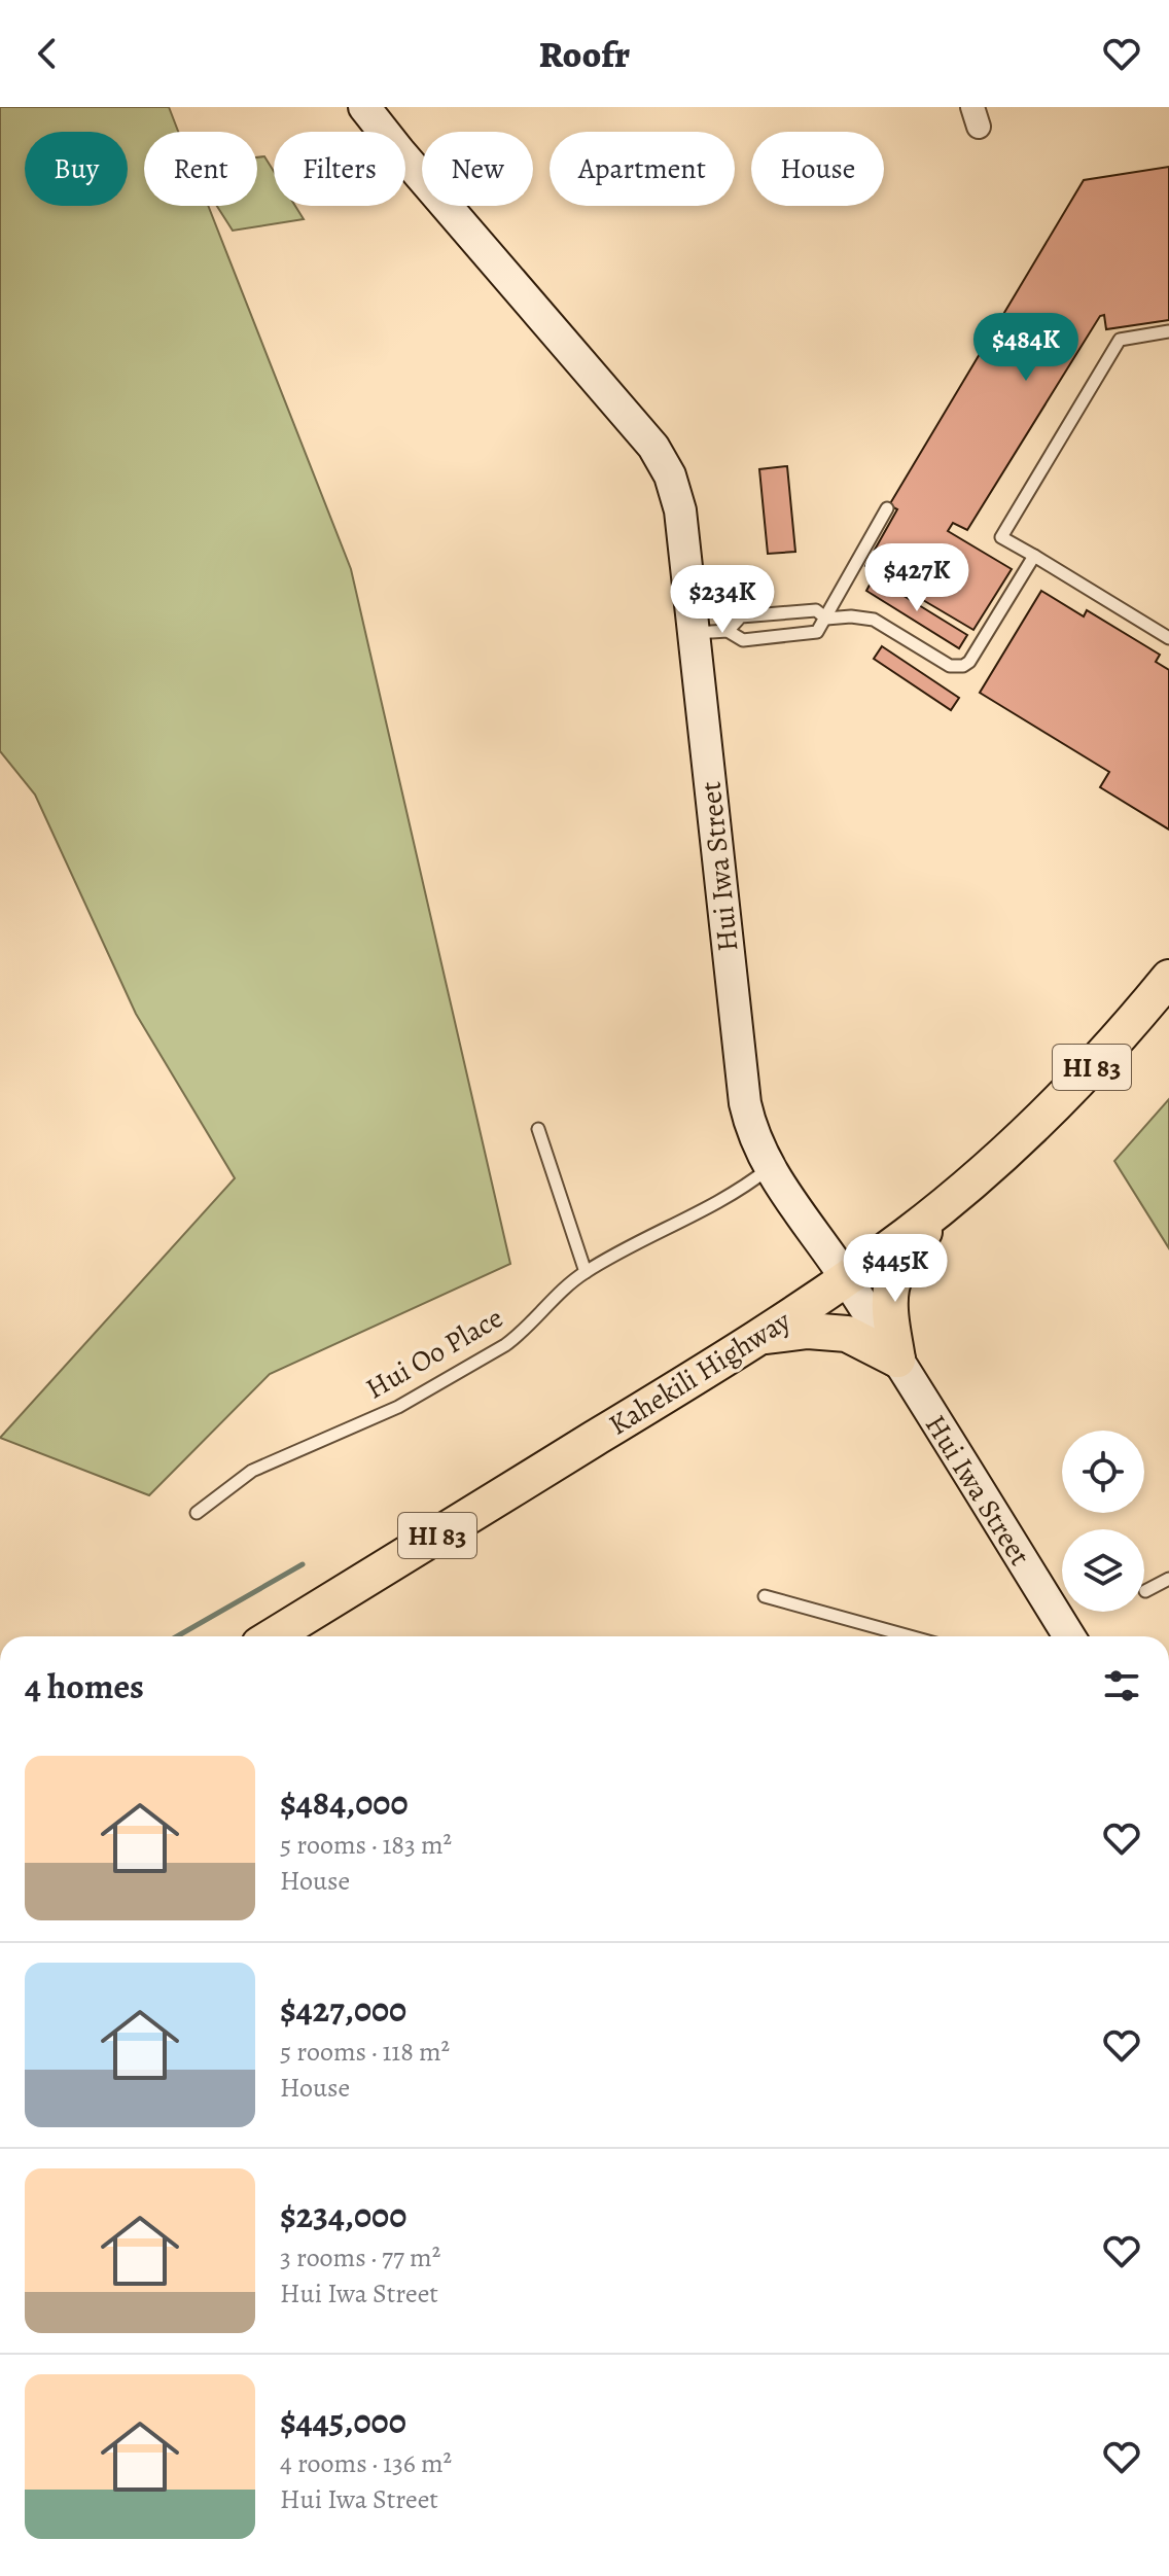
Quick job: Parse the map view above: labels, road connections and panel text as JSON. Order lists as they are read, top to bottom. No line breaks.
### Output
{"streets":{"main road":["HI 83","Kahekili Highway"],"street":["Hui Iwa Street"],"lane":["Hui Oo Place"]},"crossings":[["Hui Iwa Street","Hui Oo Place"],["Hui Iwa Street","Kahekili Highway"]],"page":{"header":"Roofr","chip":["Buy","Rent","Filters","New","Apartment","House"],"price":["$484K","$427K","$234K","$445K"],"heading":"4 homes","list":[{"name":"$484,000","note":"5 rooms · 183 m² · House"},{"name":"$427,000","note":"5 rooms · 118 m² · House"},{"name":"$234,000","note":"3 rooms · 77 m² · Hui Iwa Street"},{"name":"$445,000","note":"4 rooms · 136 m² · Hui Iwa Street"}]}}
